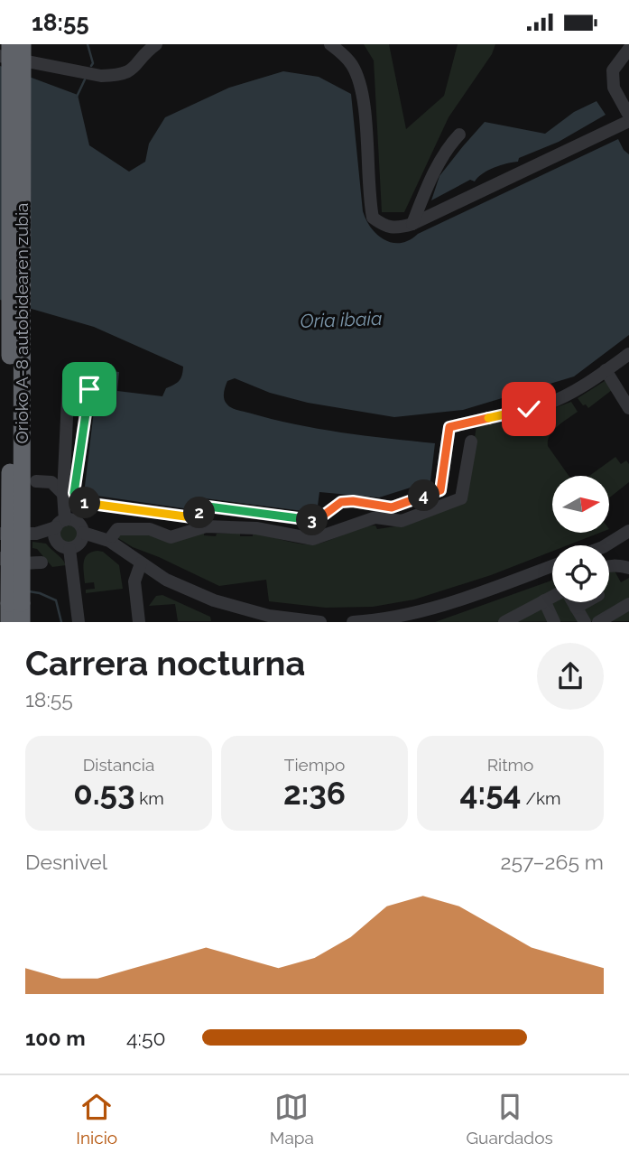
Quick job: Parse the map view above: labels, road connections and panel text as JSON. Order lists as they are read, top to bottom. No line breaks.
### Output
{"streets":{"highway":["Orioko A-8 autobidearen zubia"]},"water":["Oria ibaia"],"north":"right","page":{"status":"18:55","pins":["4","1","2","3"],"heading":["Carrera nocturna","18:55"],"stats":[["Distancia","0.53 km"],["Tiempo","2:36"],["Ritmo","4:54 /km"]],"chart":["Desnivel","257–265 m"],"list":[{"name":"100 m","note":"4:50"}],"tabs":["Inicio","Mapa","Guardados"]}}
